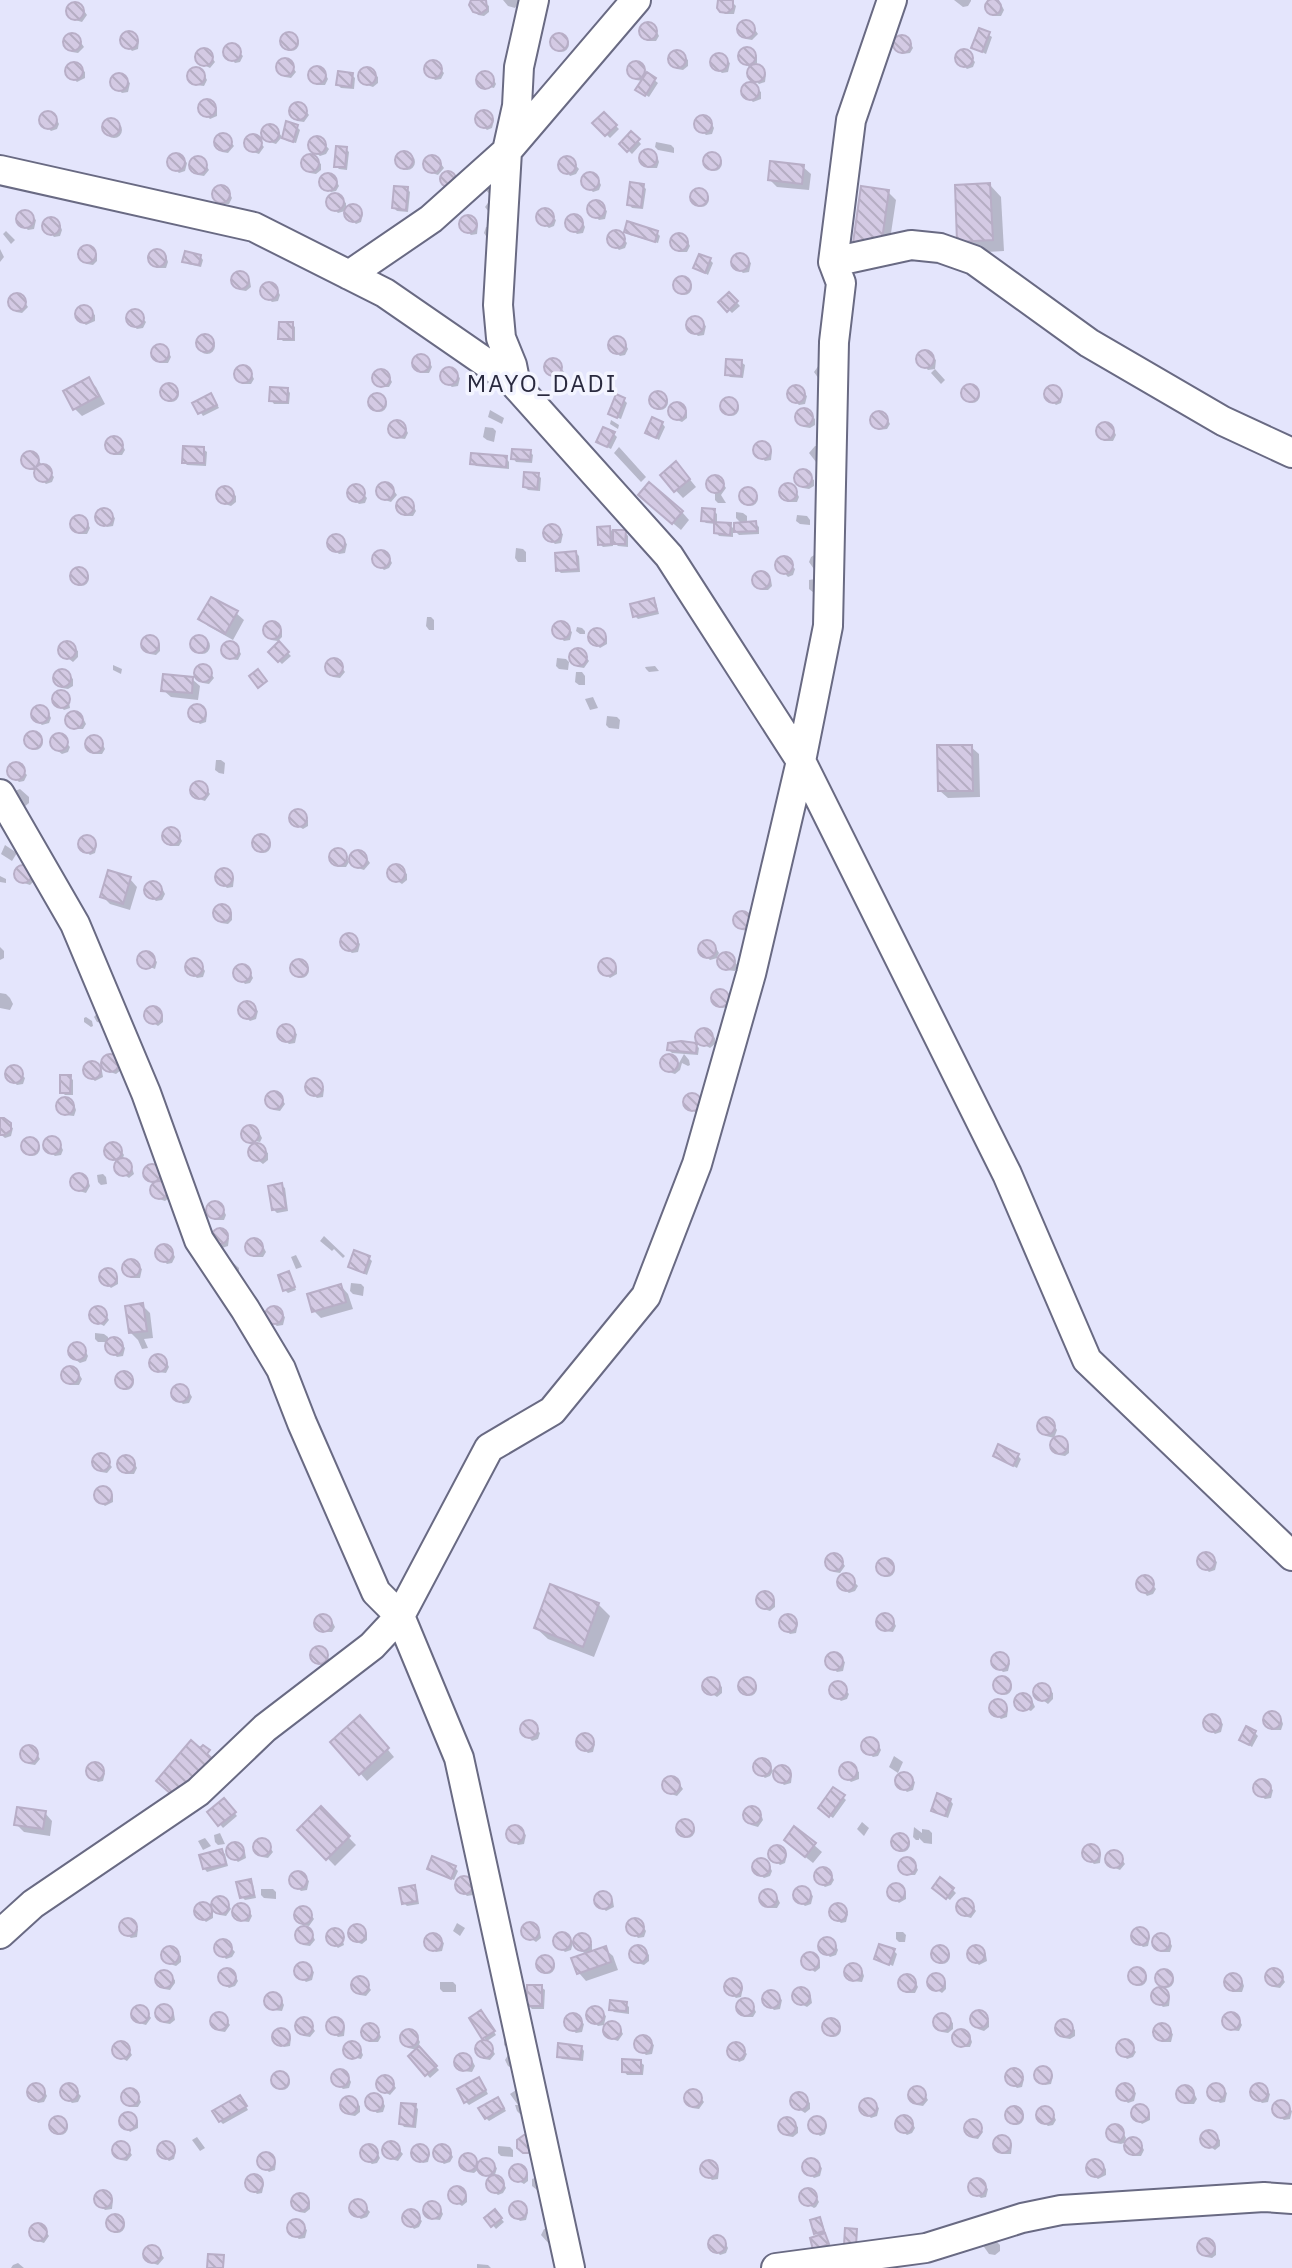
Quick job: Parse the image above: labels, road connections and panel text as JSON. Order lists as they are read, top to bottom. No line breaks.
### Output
{"districts":["MAYO_DADI"]}
